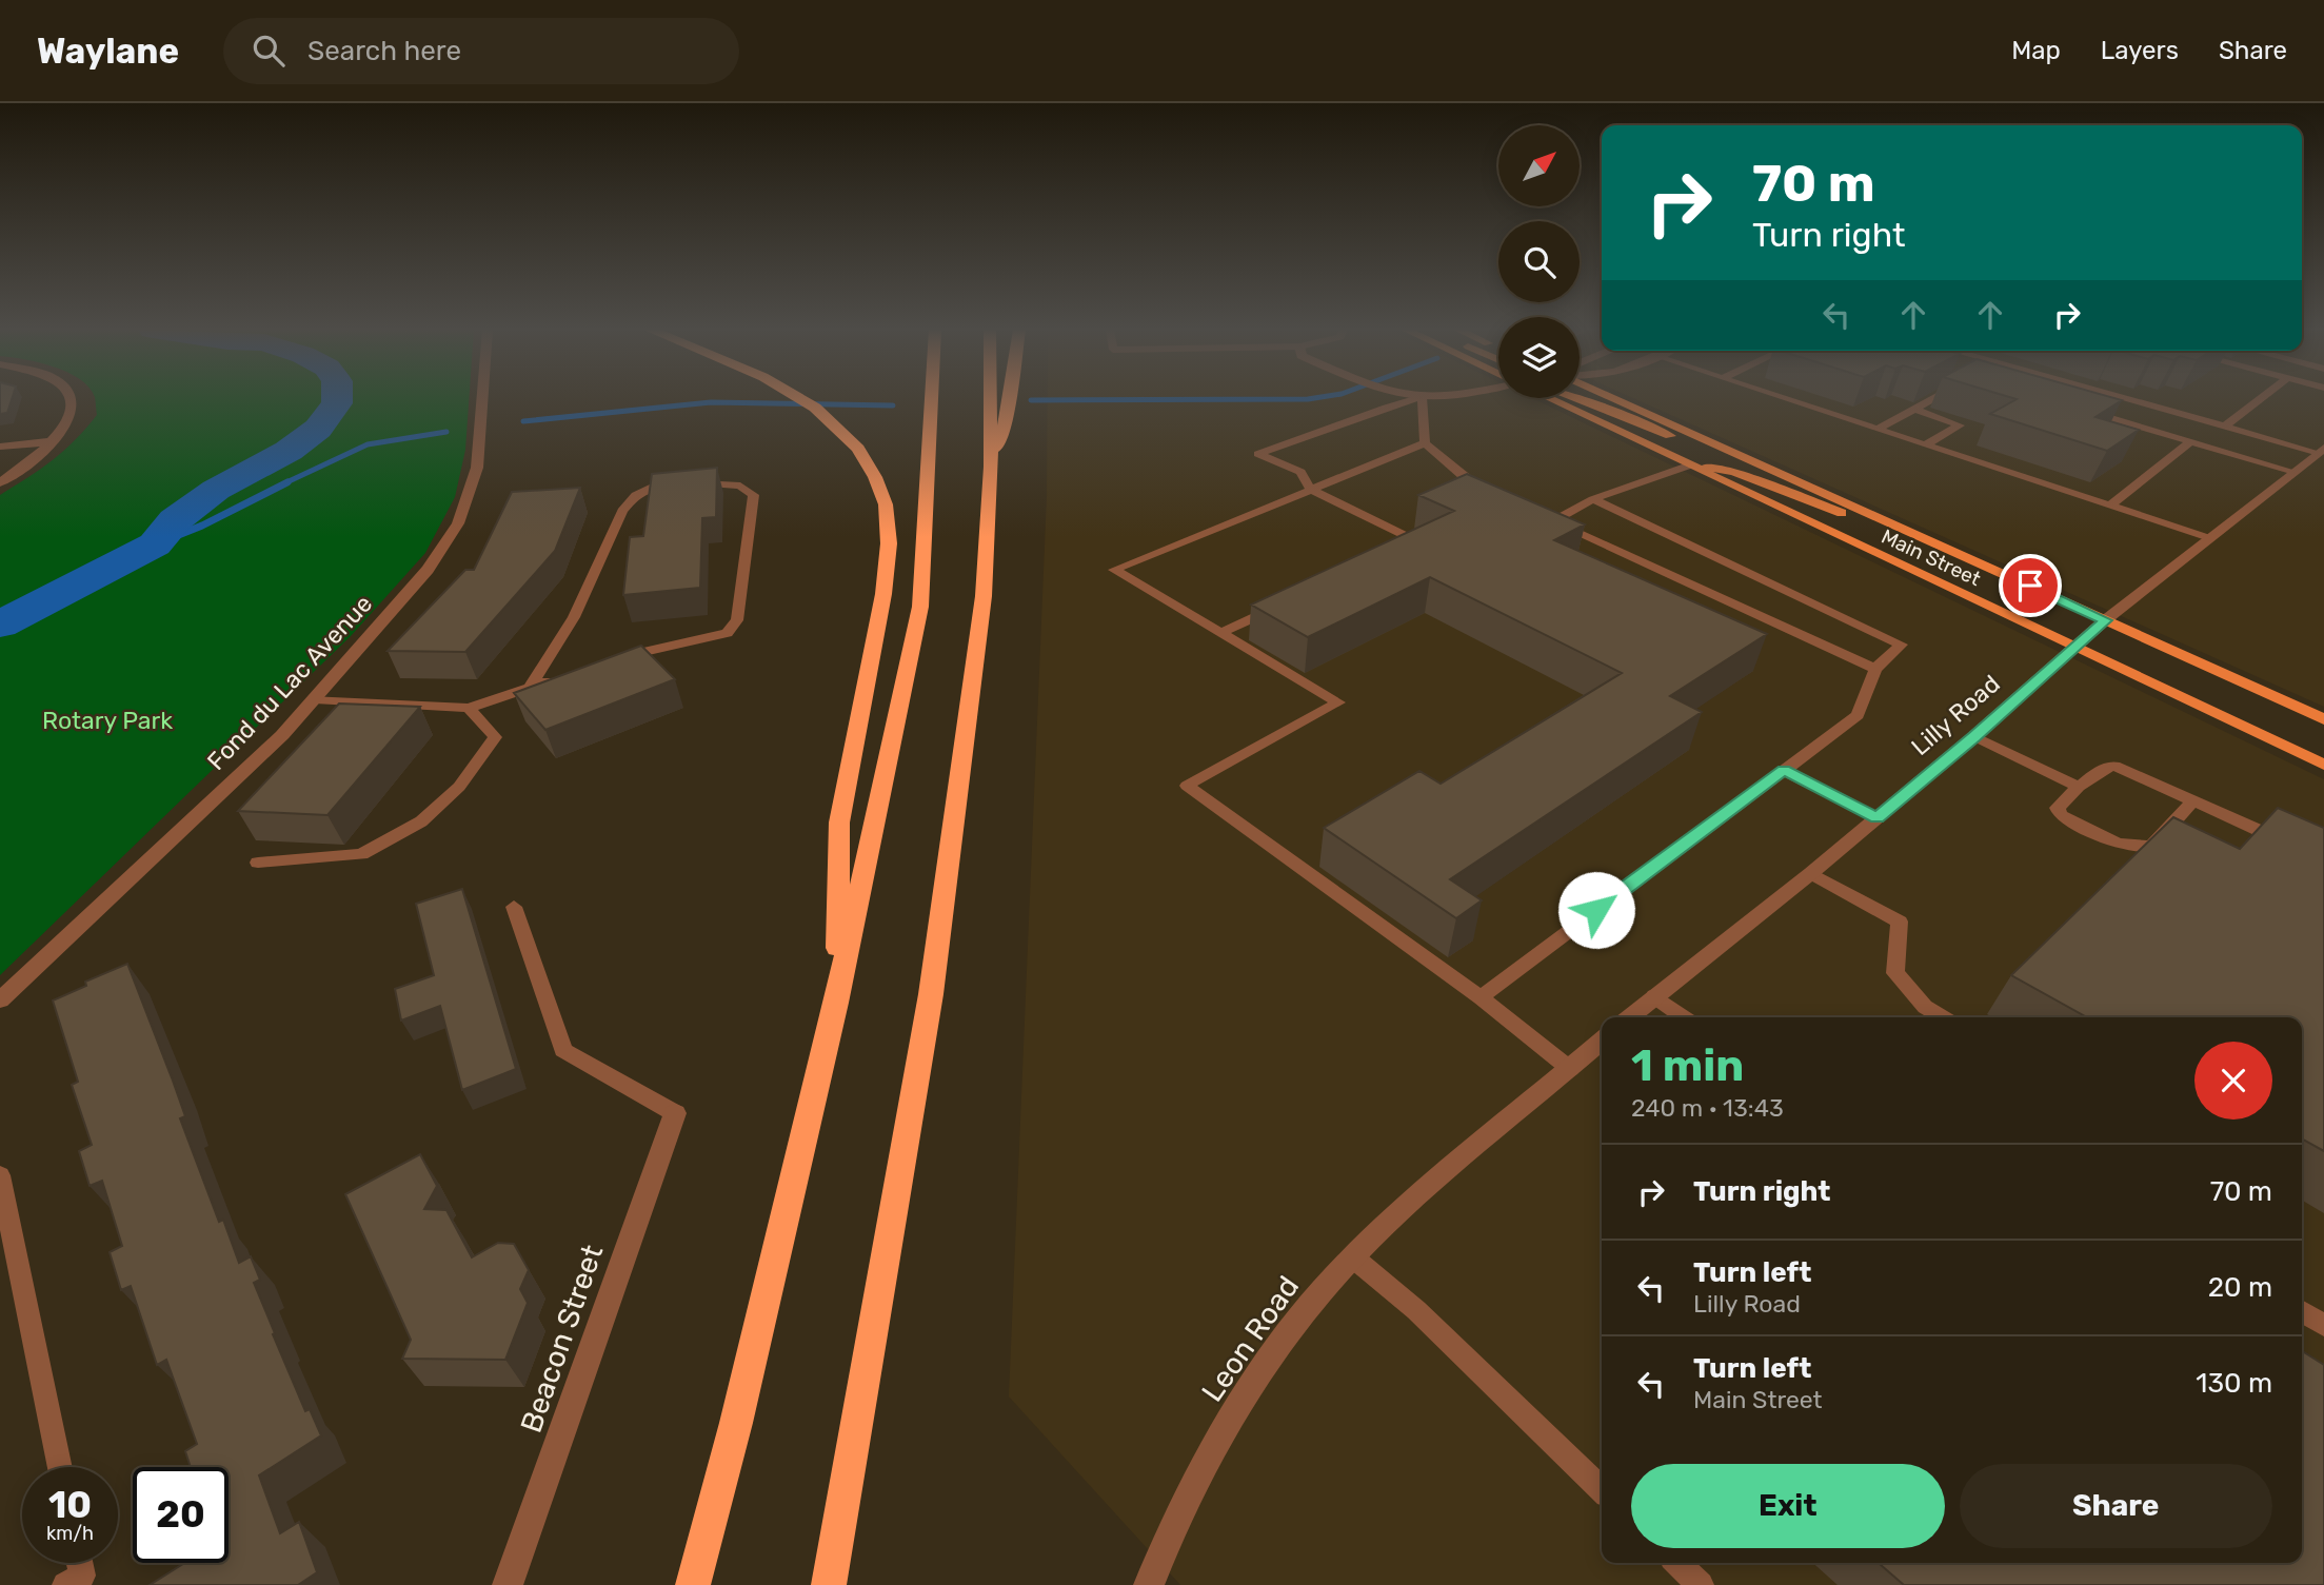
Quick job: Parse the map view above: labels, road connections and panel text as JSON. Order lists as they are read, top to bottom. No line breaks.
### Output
{"streets":{"main road":["Main Street"],"street":["Fond du Lac Avenue","Lilly Road","Beacon Street","Leon Road"]},"crossings":[["Main Street","Lilly Road"]],"parks":["Rotary Park"],"north":"top right","page":{"header":"Waylane","search":"Search here","nav":["Map","Layers","Share"],"turn":["70 m","Turn right"],"heading":["1 min","240 m · 13:43"],"list":[{"name":"Turn right","value":"70 m"},{"name":"Turn left","note":"Lilly Road","value":"20 m"},{"name":"Turn left","note":"Main Street","value":"130 m"}],"buttons":["Exit","Share"],"speed":"10 km/h","limit":"20"}}
